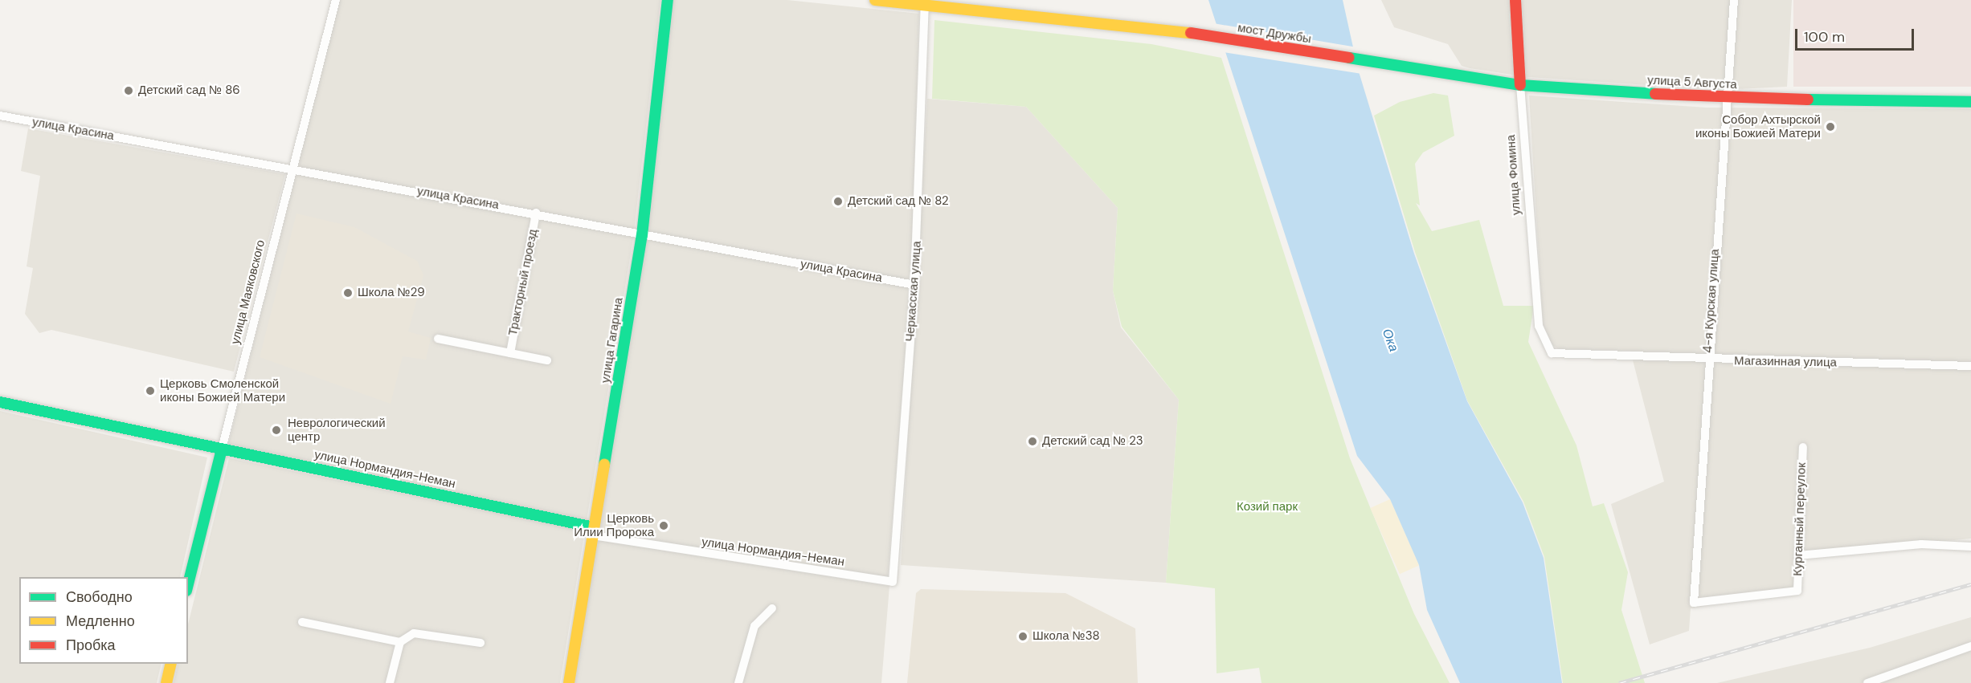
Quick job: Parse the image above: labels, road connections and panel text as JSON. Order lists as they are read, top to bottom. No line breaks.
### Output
{"streets":{"main road":["мост Дружбы","улица 5 Августа","улица Фомина","улица Маяковского","улица Гагарина","улица Нормандия-Неман"],"street":["улица Красина","Тракторный проезд","Черкасская улица","4-я Курская улица","Магазинная улица","Курганный переулок"]},"crossings":[["мост Дружбы","улица 5 Августа"],["мост Дружбы","Черкасская улица"],["улица 5 Августа","улица Фомина"],["улица 5 Августа","4-я Курская улица"],["улица Красина","Тракторный проезд"],["улица Красина","Черкасская улица"],["улица Красина","улица Маяковского"],["улица Красина","улица Гагарина"],["улица Фомина","Магазинная улица"],["Черкасская улица","улица Нормандия-Неман"],["улица Маяковского","улица Нормандия-Неман"],["4-я Курская улица","Магазинная улица"],["4-я Курская улица","Курганный переулок"],["улица Гагарина","улица Нормандия-Неман"]],"water":["Ока"],"parks":["Козий парк"],"places":["Детский сад № 86","Собор Ахтырской иконы Божией Матери","Детский сад № 82","Школа №29","Церковь Смоленской иконы Божией Матери","Неврологический центр","Детский сад № 23","Церковь Илии Пророка","Школа №38"],"legend":["Свободно","Медленно","Пробка"],"scale_bar":"100 m"}
